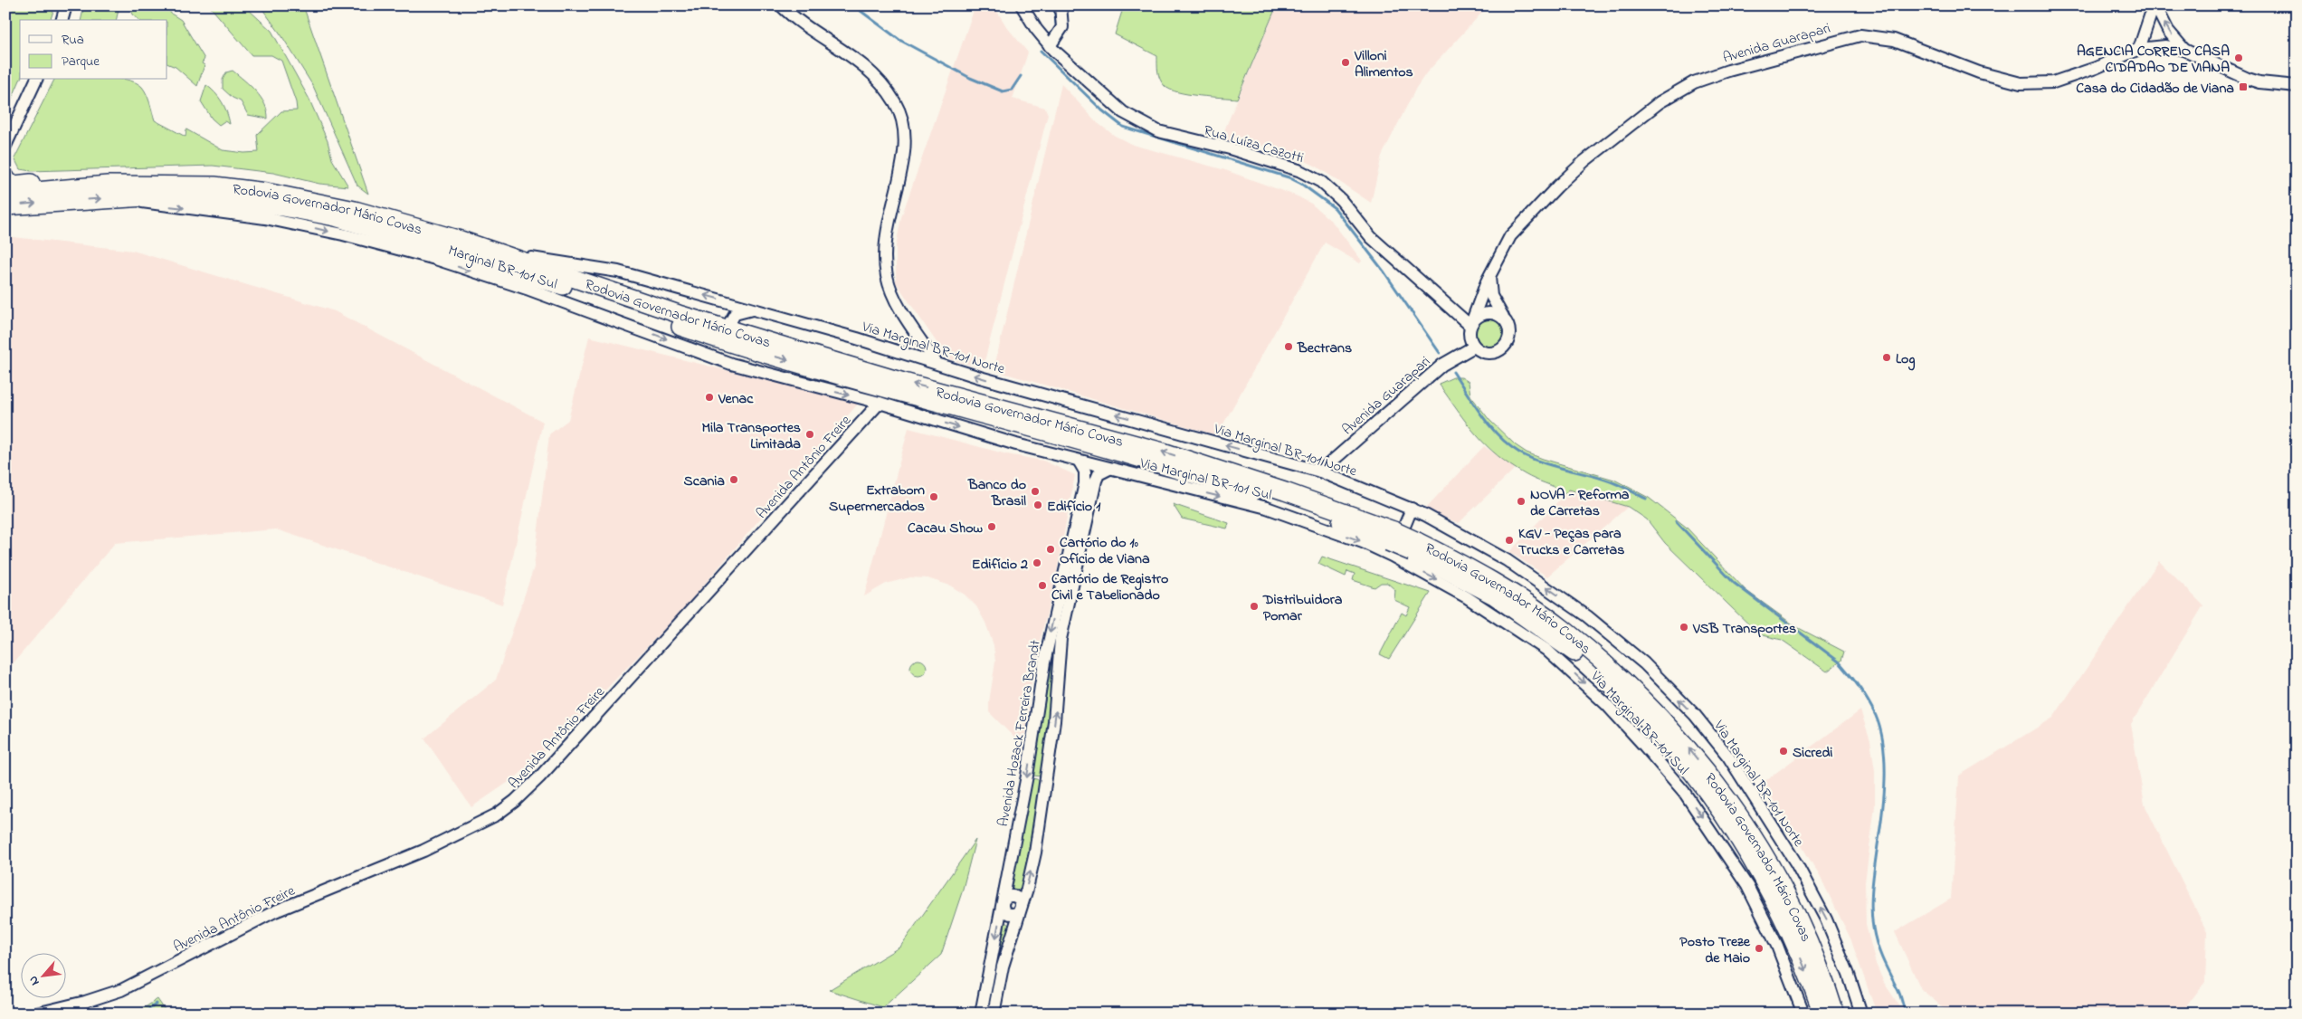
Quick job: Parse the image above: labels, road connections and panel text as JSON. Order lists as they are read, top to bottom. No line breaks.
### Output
{"streets":{"highway":["Rodovia Governador Mário Covas"],"street":["Avenida Guarapari","Rua Luíza Cazotti","Marginal BR-101 Sul","Via Marginal BR-101 Norte","Avenida Antônio Freire","Via Marginal BR-101 Sul","Avenida Hozack Ferreira Brandt"]},"crossings":[["Avenida Guarapari","Rua Luíza Cazotti"],["Avenida Guarapari","Via Marginal BR-101 Norte"],["Rodovia Governador Mário Covas","Marginal BR-101 Sul"],["Rodovia Governador Mário Covas","Via Marginal BR-101 Norte"],["Rodovia Governador Mário Covas","Via Marginal BR-101 Sul"],["Marginal BR-101 Sul","Avenida Antônio Freire"],["Marginal BR-101 Sul","Via Marginal BR-101 Sul"],["Avenida Antônio Freire","Via Marginal BR-101 Sul"],["Via Marginal BR-101 Sul","Avenida Hozack Ferreira Brandt"]],"one_way":["Marginal BR-101 Sul","Via Marginal BR-101 Norte","Via Marginal BR-101 Sul"],"places":{"other":["AGENCIA CORREIO CASA CIDADAO DE VIANA","Villoni Alimentos","Bectrans","Log","Venac","Mila Transportes Limitada","Scania","Banco do Brasil","Extrabom Supermercados","NOVA - Reforma de Carretas","Edifício 1","Cacau Show","KGV - Peças para Trucks e Carretas","Cartório do 1º Ofício de Viana","Edifício 2","Cartório de Registro Civil e Tabelionado","Distribuidora Pomar","VSB Transportes","Sicredi","Posto Treze de Maio"],"transit":["Casa do Cidadão de Viana"]},"legend":["Rua","Parque"],"north":"bottom left"}
